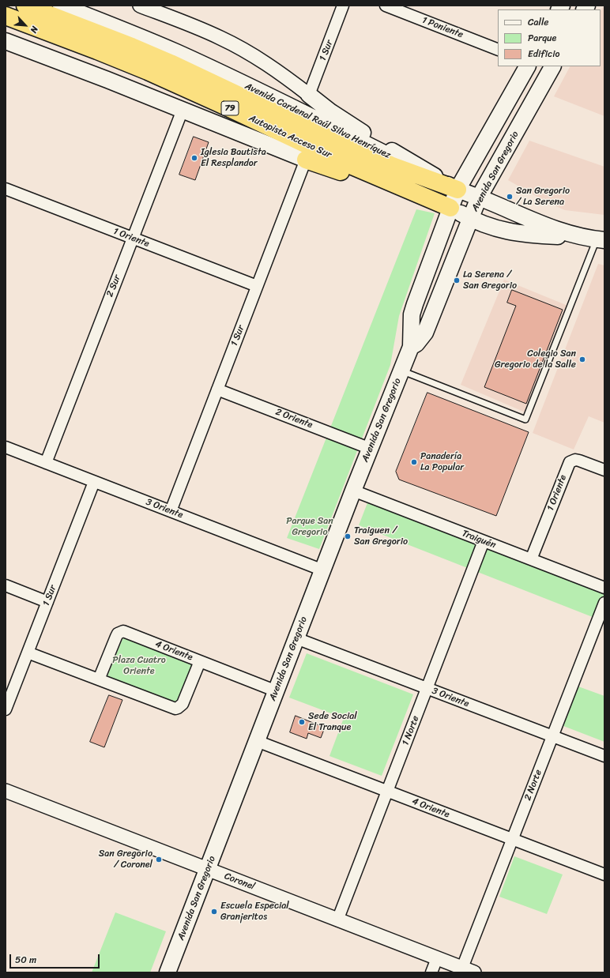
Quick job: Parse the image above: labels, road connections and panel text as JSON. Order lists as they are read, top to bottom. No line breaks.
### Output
{"streets":{"highway":["79","Autopista Acceso Sur"],"main road":["Avenida Cardenal Raúl Silva Henríquez","Avenida San Gregorio"],"street":["1 Poniente","1 Sur","1 Oriente","2 Sur","2 Oriente","3 Oriente","Traiguén","4 Oriente","1 Norte","2 Norte","Coronel"]},"crossings":[["1 Sur","Avenida Cardenal Raúl Silva Henríquez"],["1 Sur","1 Oriente"],["1 Sur","2 Oriente"],["1 Sur","3 Oriente"],["Avenida Cardenal Raúl Silva Henríquez","Autopista Acceso Sur"],["Avenida Cardenal Raúl Silva Henríquez","Avenida San Gregorio"],["Autopista Acceso Sur","Avenida San Gregorio"],["Avenida San Gregorio","2 Oriente"],["Avenida San Gregorio","3 Oriente"],["Avenida San Gregorio","Traiguén"],["Avenida San Gregorio","4 Oriente"],["Avenida San Gregorio","Coronel"],["1 Oriente","2 Sur"],["1 Oriente","Traiguén"],["2 Sur","3 Oriente"],["3 Oriente","1 Norte"],["3 Oriente","2 Norte"],["Traiguén","1 Norte"],["4 Oriente","1 Norte"],["4 Oriente","2 Norte"],["1 Norte","Coronel"],["2 Norte","Coronel"]],"parks":["Parque San Gregorio","Plaza Cuatro Oriente"],"places":["Iglesia Bautista El Resplandor","San Gregorio / La Serena","La Serena / San Gregorio","Colegio San Gregorio de la Salle","Panadería La Popular","Traiguen / San Gregorio","Sede Social El Tranque","San Gregorio / Coronel","Escuela Especial Granjeritos"],"legend":["Calle","Parque","Edificio"],"scale_bar":"50 m","north":"bottom right"}
